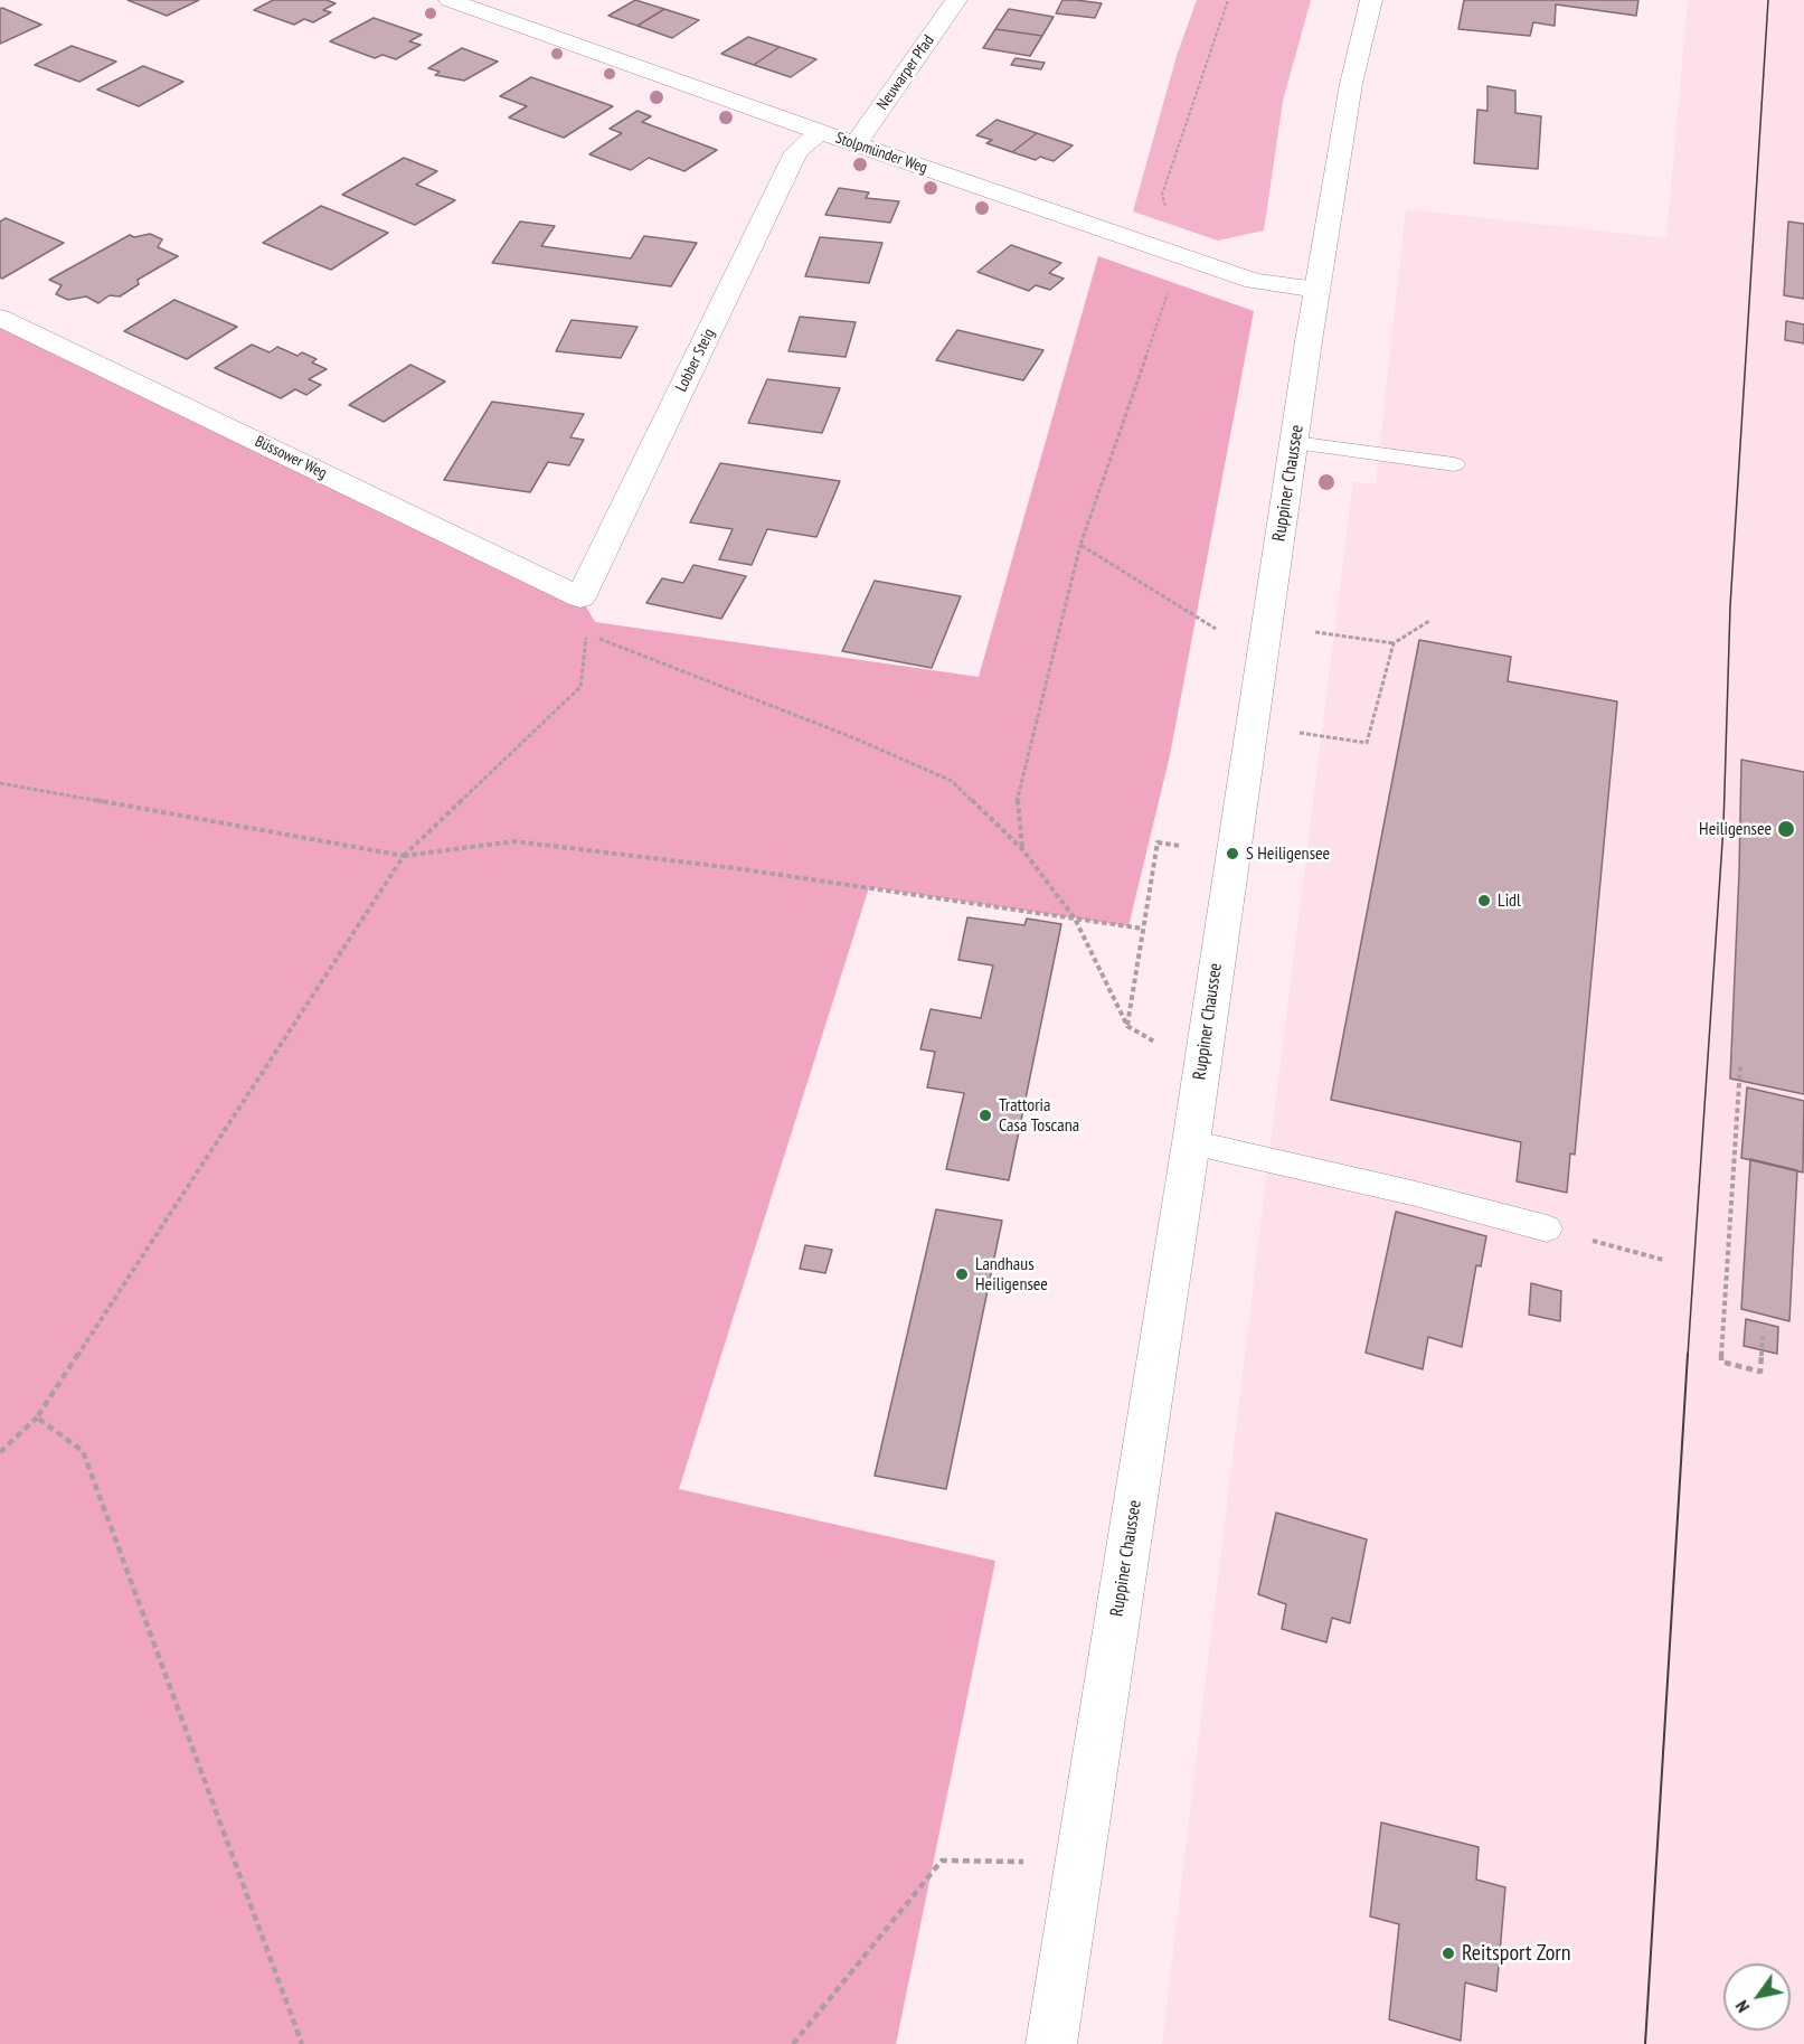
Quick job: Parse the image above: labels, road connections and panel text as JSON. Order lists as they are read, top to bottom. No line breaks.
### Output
{"streets":{"street":["Neuwarper Pfad","Stolpmünder Weg","Lobber Steig","Büssower Weg","Ruppiner Chaussee"]},"crossings":[["Neuwarper Pfad","Stolpmünder Weg"],["Stolpmünder Weg","Lobber Steig"],["Stolpmünder Weg","Ruppiner Chaussee"],["Lobber Steig","Büssower Weg"]],"places":["Heiligensee","S Heiligensee","Lidl","Trattoria Casa Toscana","Landhaus Heiligensee","Reitsport Zorn"],"north":"bottom left"}
